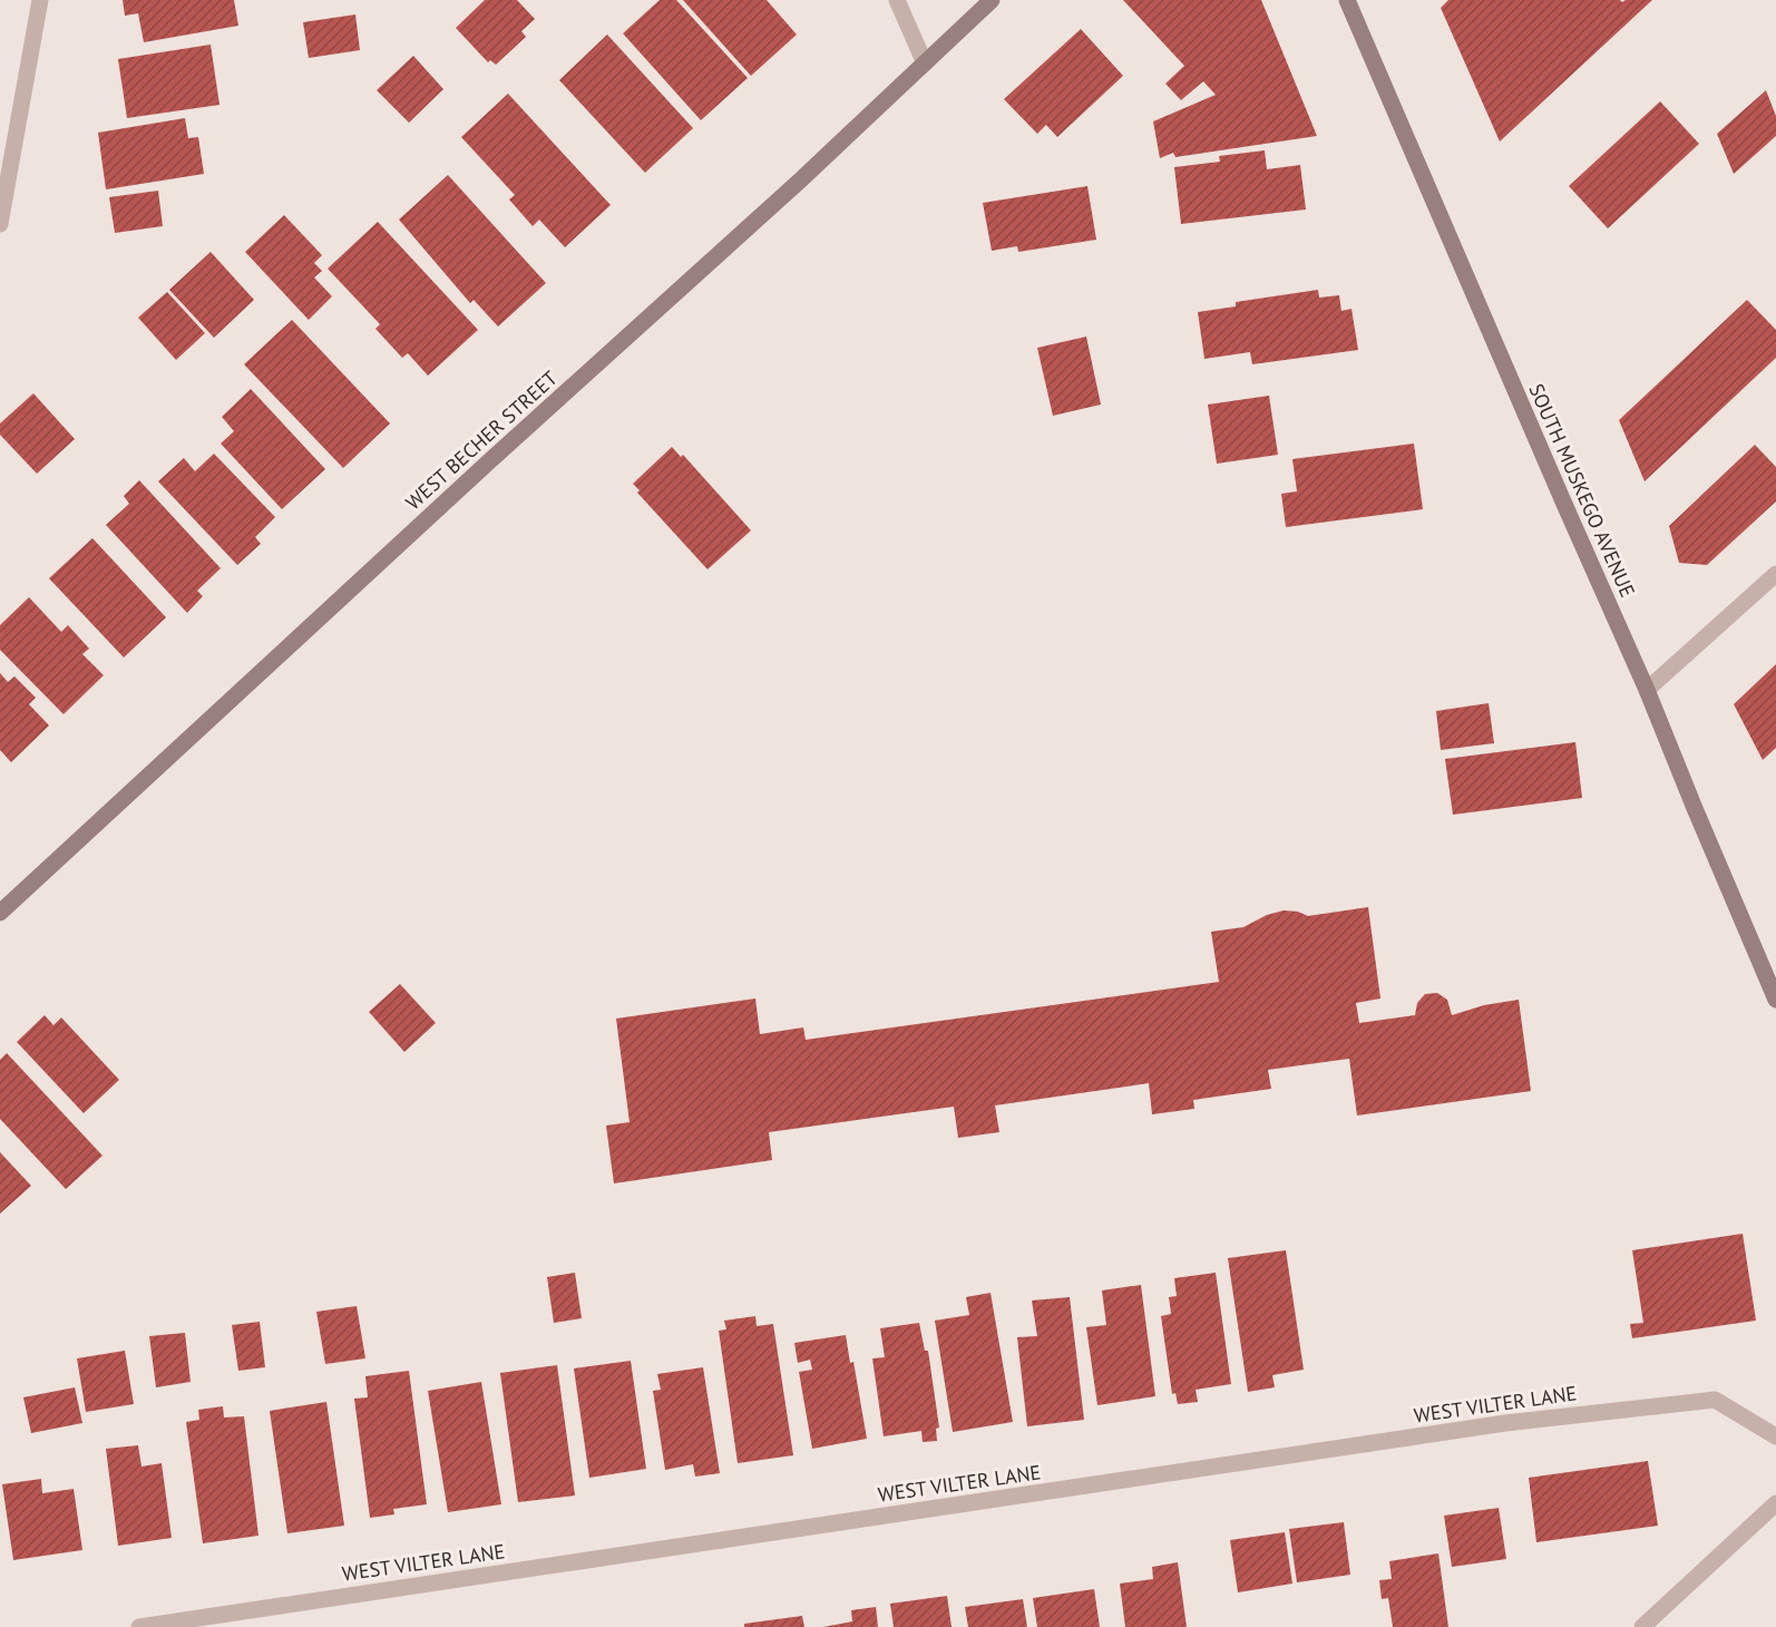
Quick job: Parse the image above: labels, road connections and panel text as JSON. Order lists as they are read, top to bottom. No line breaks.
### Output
{"streets":{"street":["WEST BECHER STREET","SOUTH MUSKEGO AVENUE","WEST VILTER LANE"]}}
